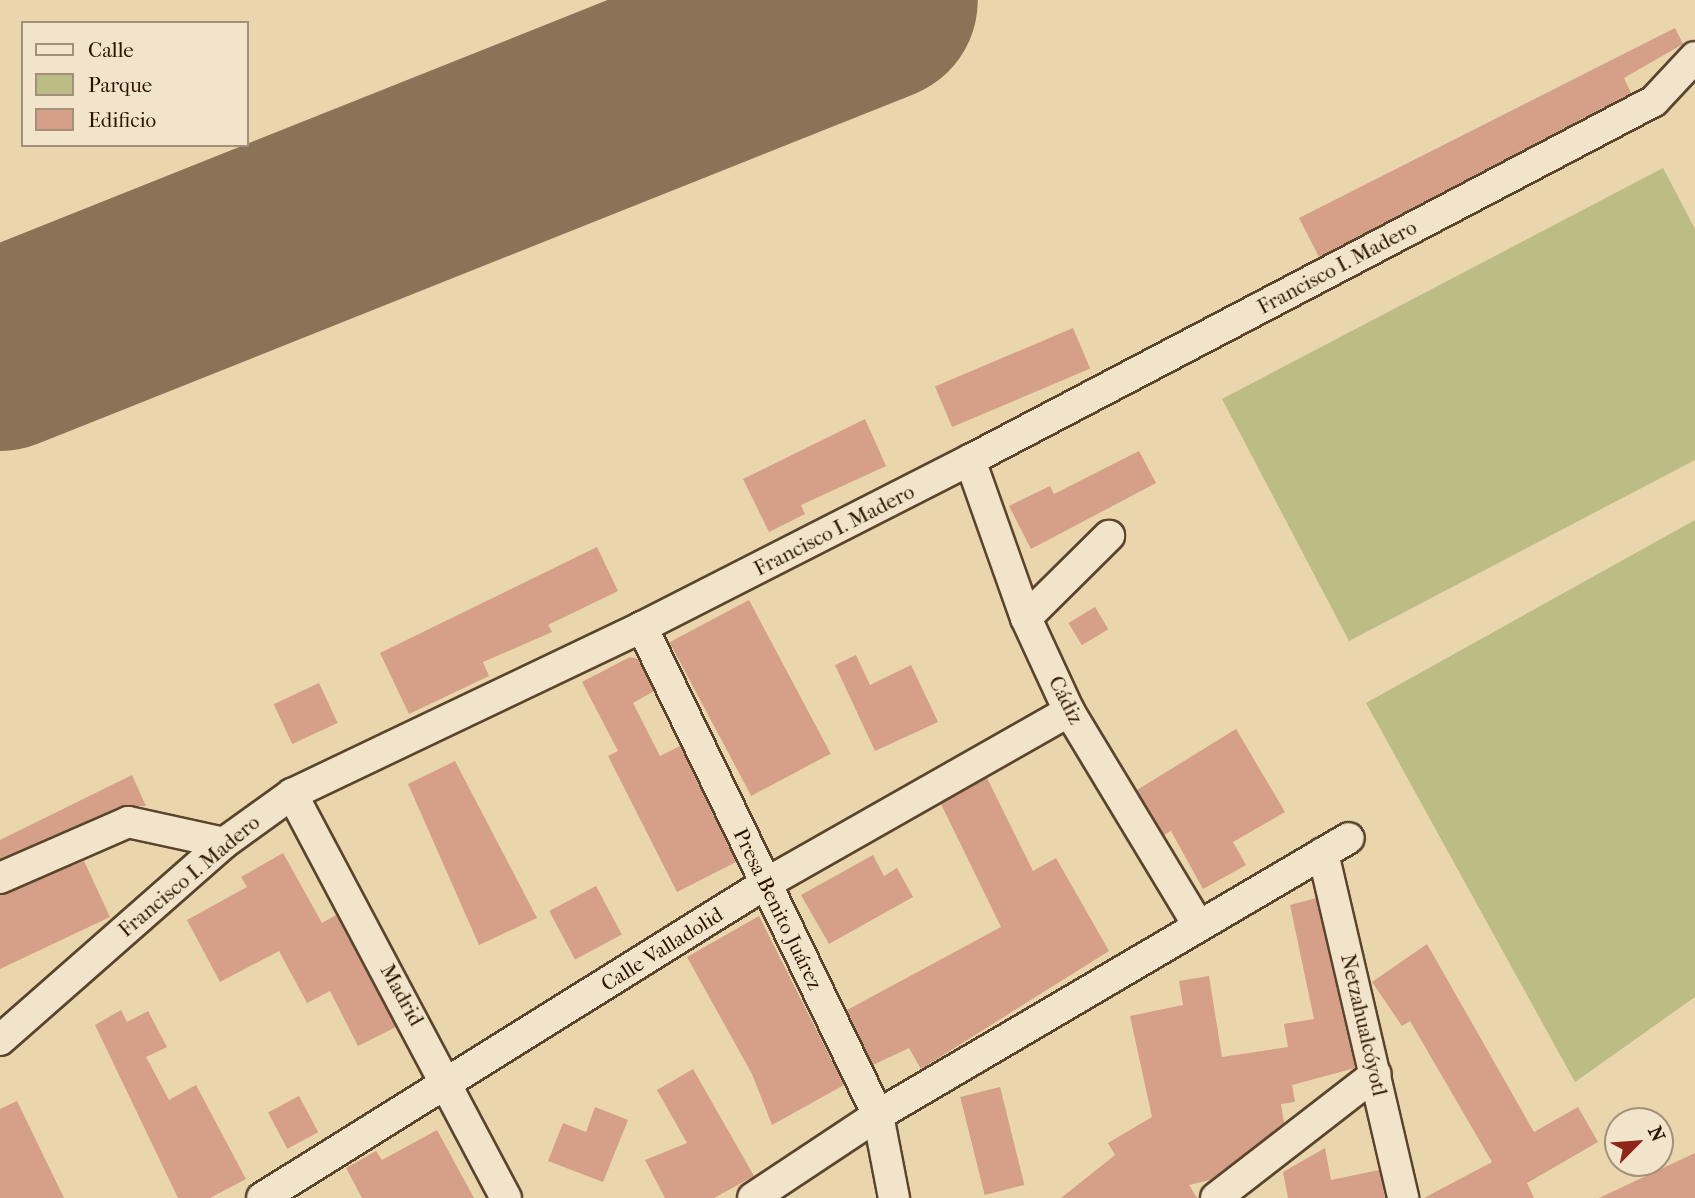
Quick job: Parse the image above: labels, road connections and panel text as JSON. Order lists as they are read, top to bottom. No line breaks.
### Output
{"streets":{"street":["Francisco I. Madero","Cádiz","Presa Benito Juárez","Calle Valladolid","Madrid","Netzahualcóyotl"]},"crossings":[["Francisco I. Madero","Cádiz"],["Francisco I. Madero","Presa Benito Juárez"],["Francisco I. Madero","Madrid"],["Cádiz","Calle Valladolid"],["Presa Benito Juárez","Calle Valladolid"],["Calle Valladolid","Madrid"]],"legend":["Calle","Parque","Edificio"],"north":"top right"}
